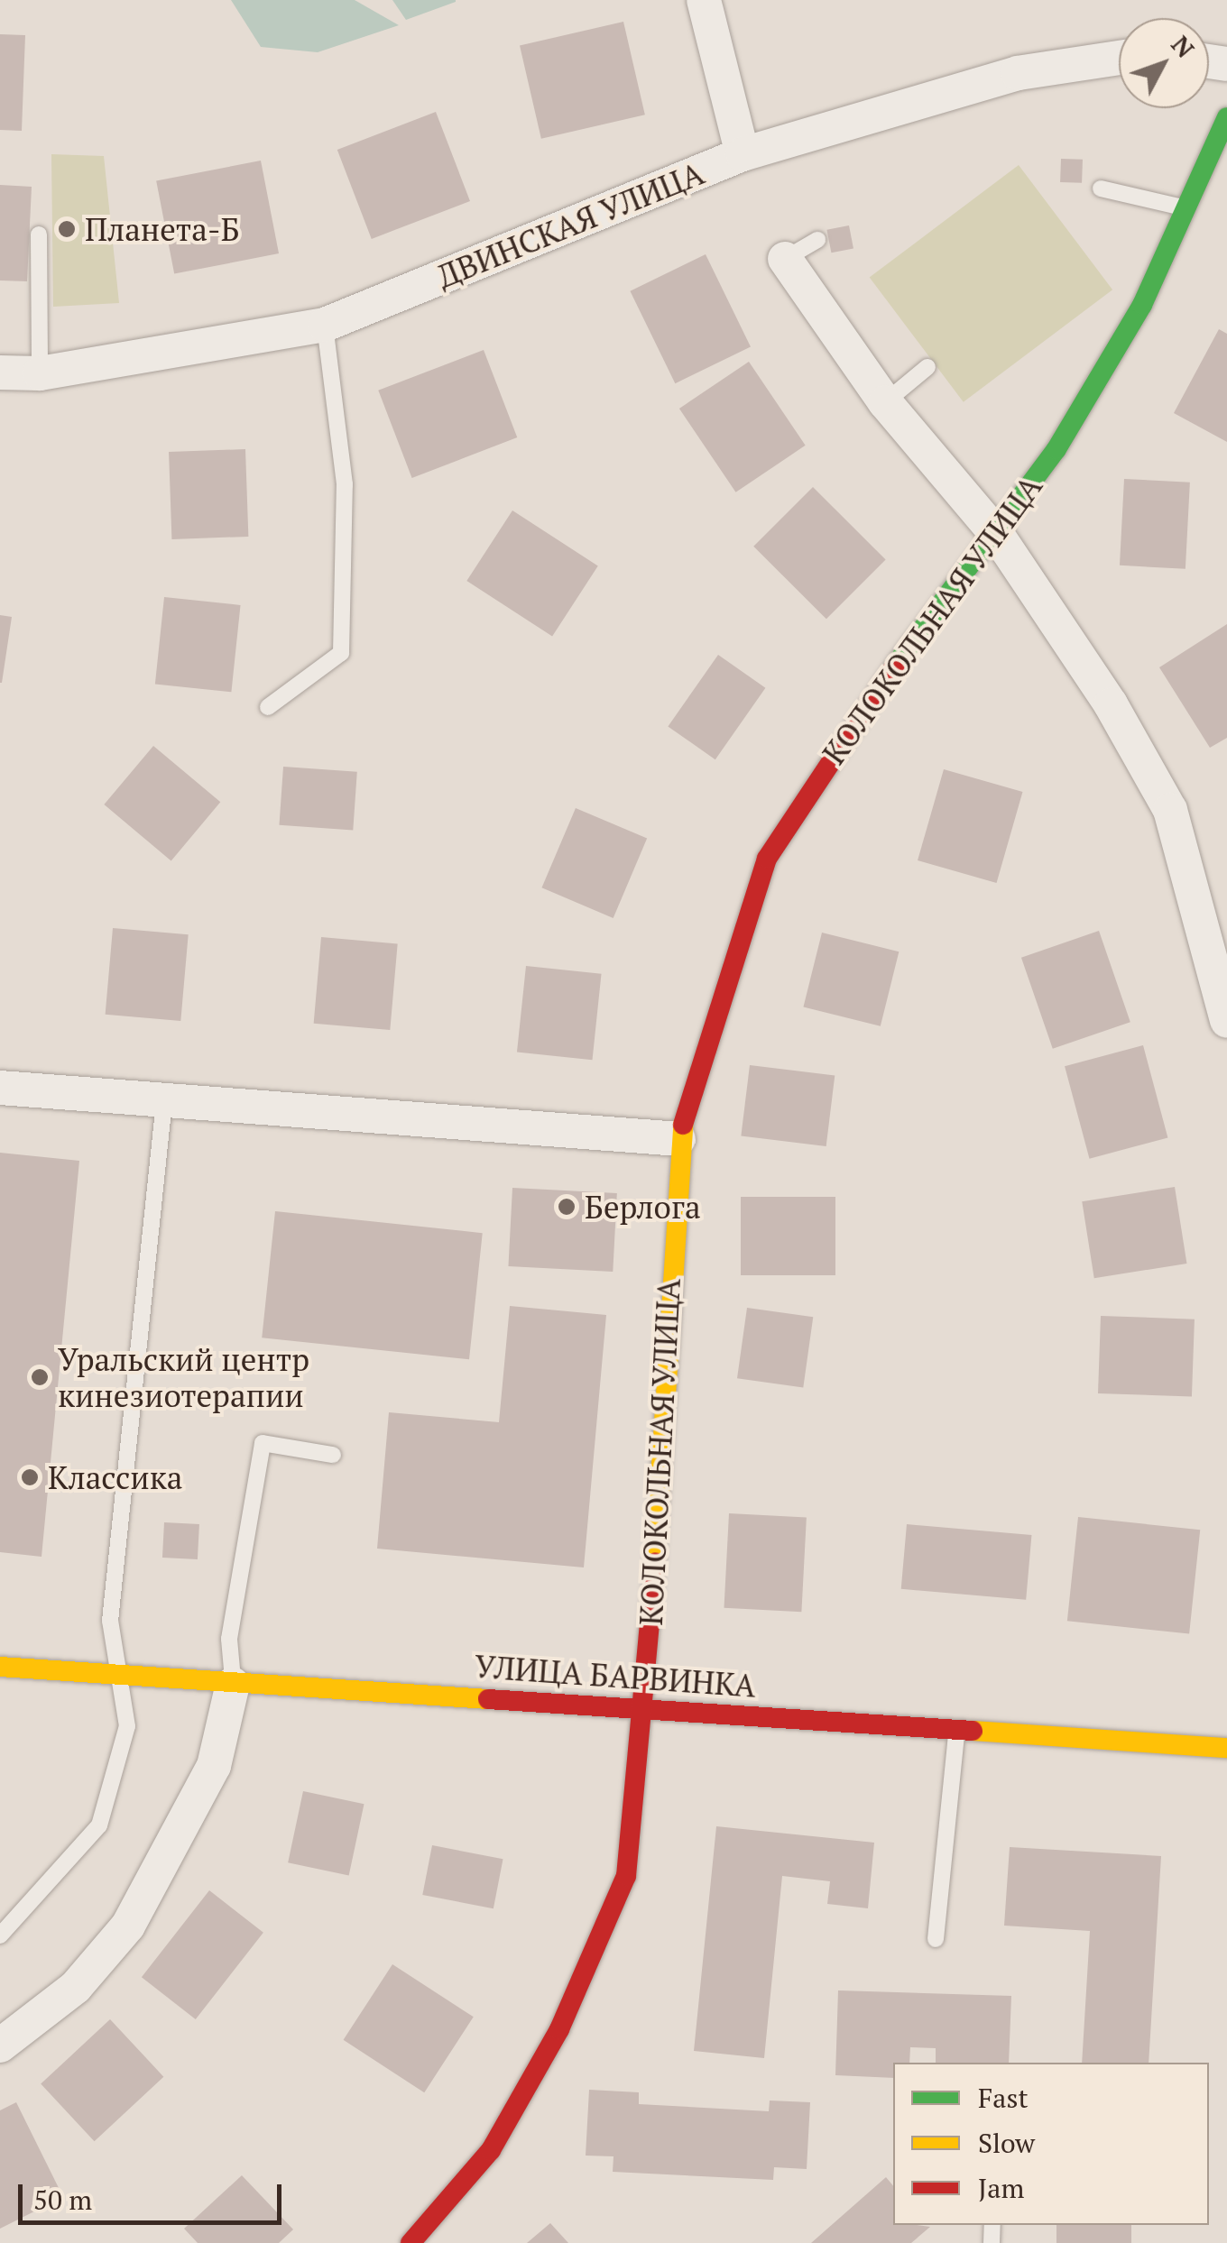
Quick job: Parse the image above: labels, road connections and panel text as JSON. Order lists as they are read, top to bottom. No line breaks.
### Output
{"streets":{"street":["ДВИНСКАЯ УЛИЦА","КОЛОКОЛЬНАЯ УЛИЦА","УЛИЦА БАРВИНКА"]},"crossings":[["КОЛОКОЛЬНАЯ УЛИЦА","УЛИЦА БАРВИНКА"]],"places":["Планета-Б","Берлога","Уральский центр кинезиотерапии","Классика"],"legend":["Fast","Slow","Jam"],"scale_bar":"50 m","north":"top right"}
